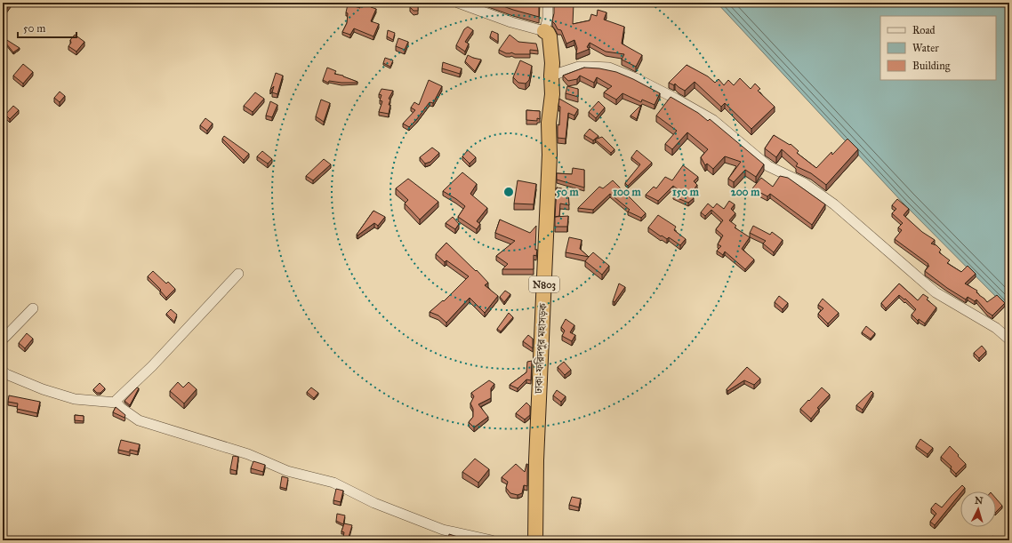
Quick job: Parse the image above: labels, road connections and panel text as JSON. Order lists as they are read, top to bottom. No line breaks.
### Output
{"streets":{"highway":["N803","ঢাকা-ফরিদপুর মহাসড়ক"]},"legend":["Road","Water","Building"],"scale_bar":"50 m","north":"top","rings":["50 m","100 m","150 m","200 m"]}
